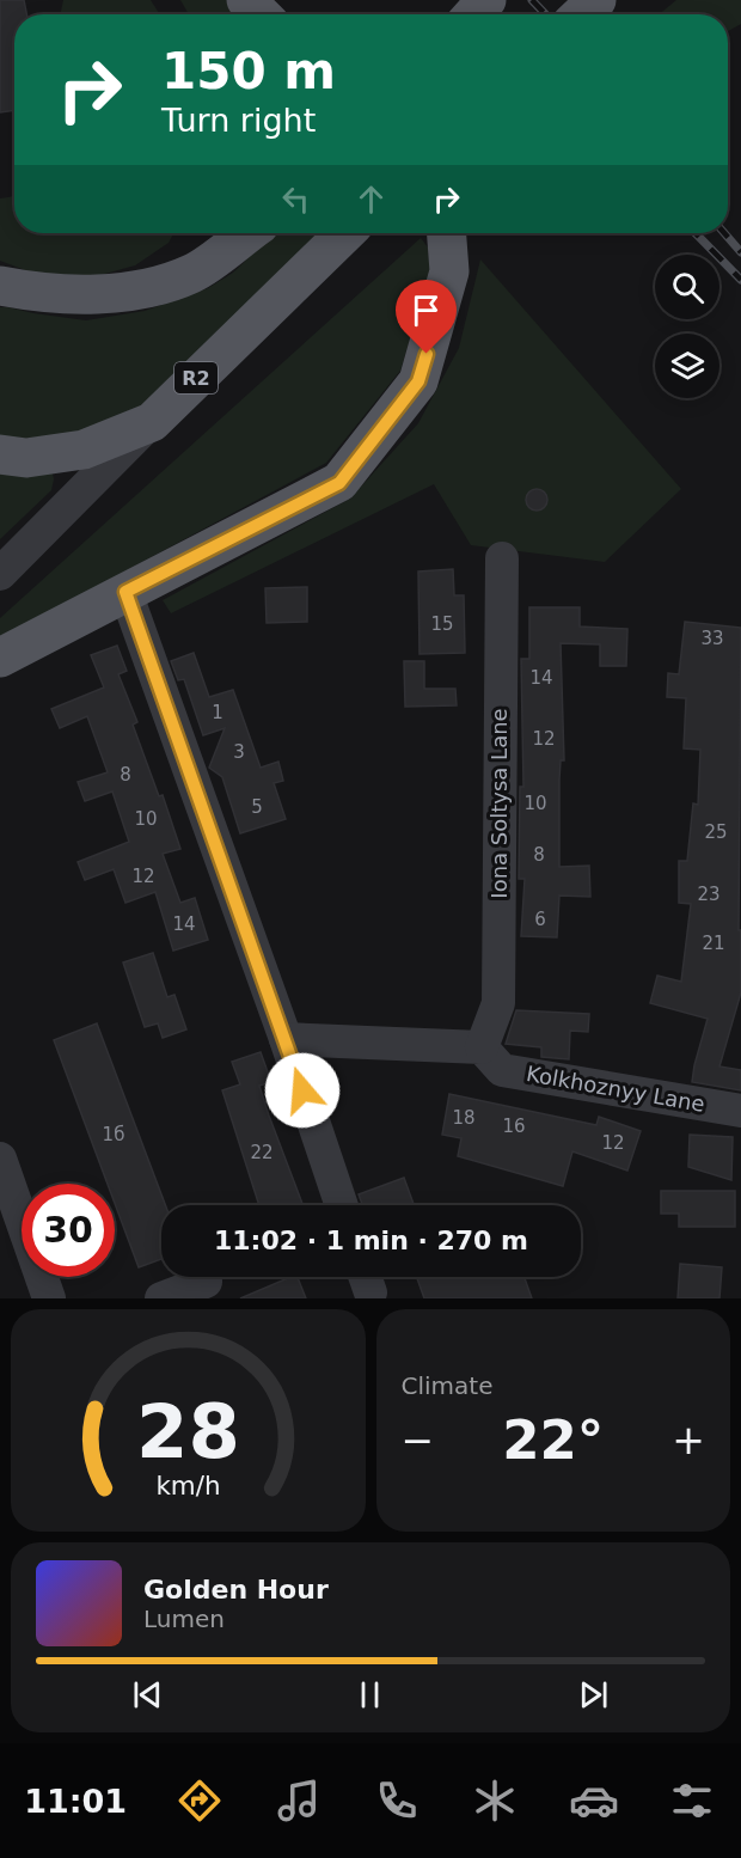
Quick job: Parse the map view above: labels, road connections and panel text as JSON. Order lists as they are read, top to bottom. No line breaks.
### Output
{"streets":{"main road":["R2"],"street":["Iona Soltysa Lane","Kolkhoznyy Lane"]},"crossings":[["Iona Soltysa Lane","Kolkhoznyy Lane"]],"house_numbers":["15","33","14","1","12","3","8","10","5","10","25","8","12","23","6","14","21","18","16","1б","12","22"],"page":{"turn":["150 m","Turn right"],"limit":"30","trip":"11:02 · 1 min · 270 m","tile":"Climate","heat":["−","22°","+"],"song":["Golden Hour","Lumen"],"tabs":"11:01","gauge":["28","km/h"]}}
